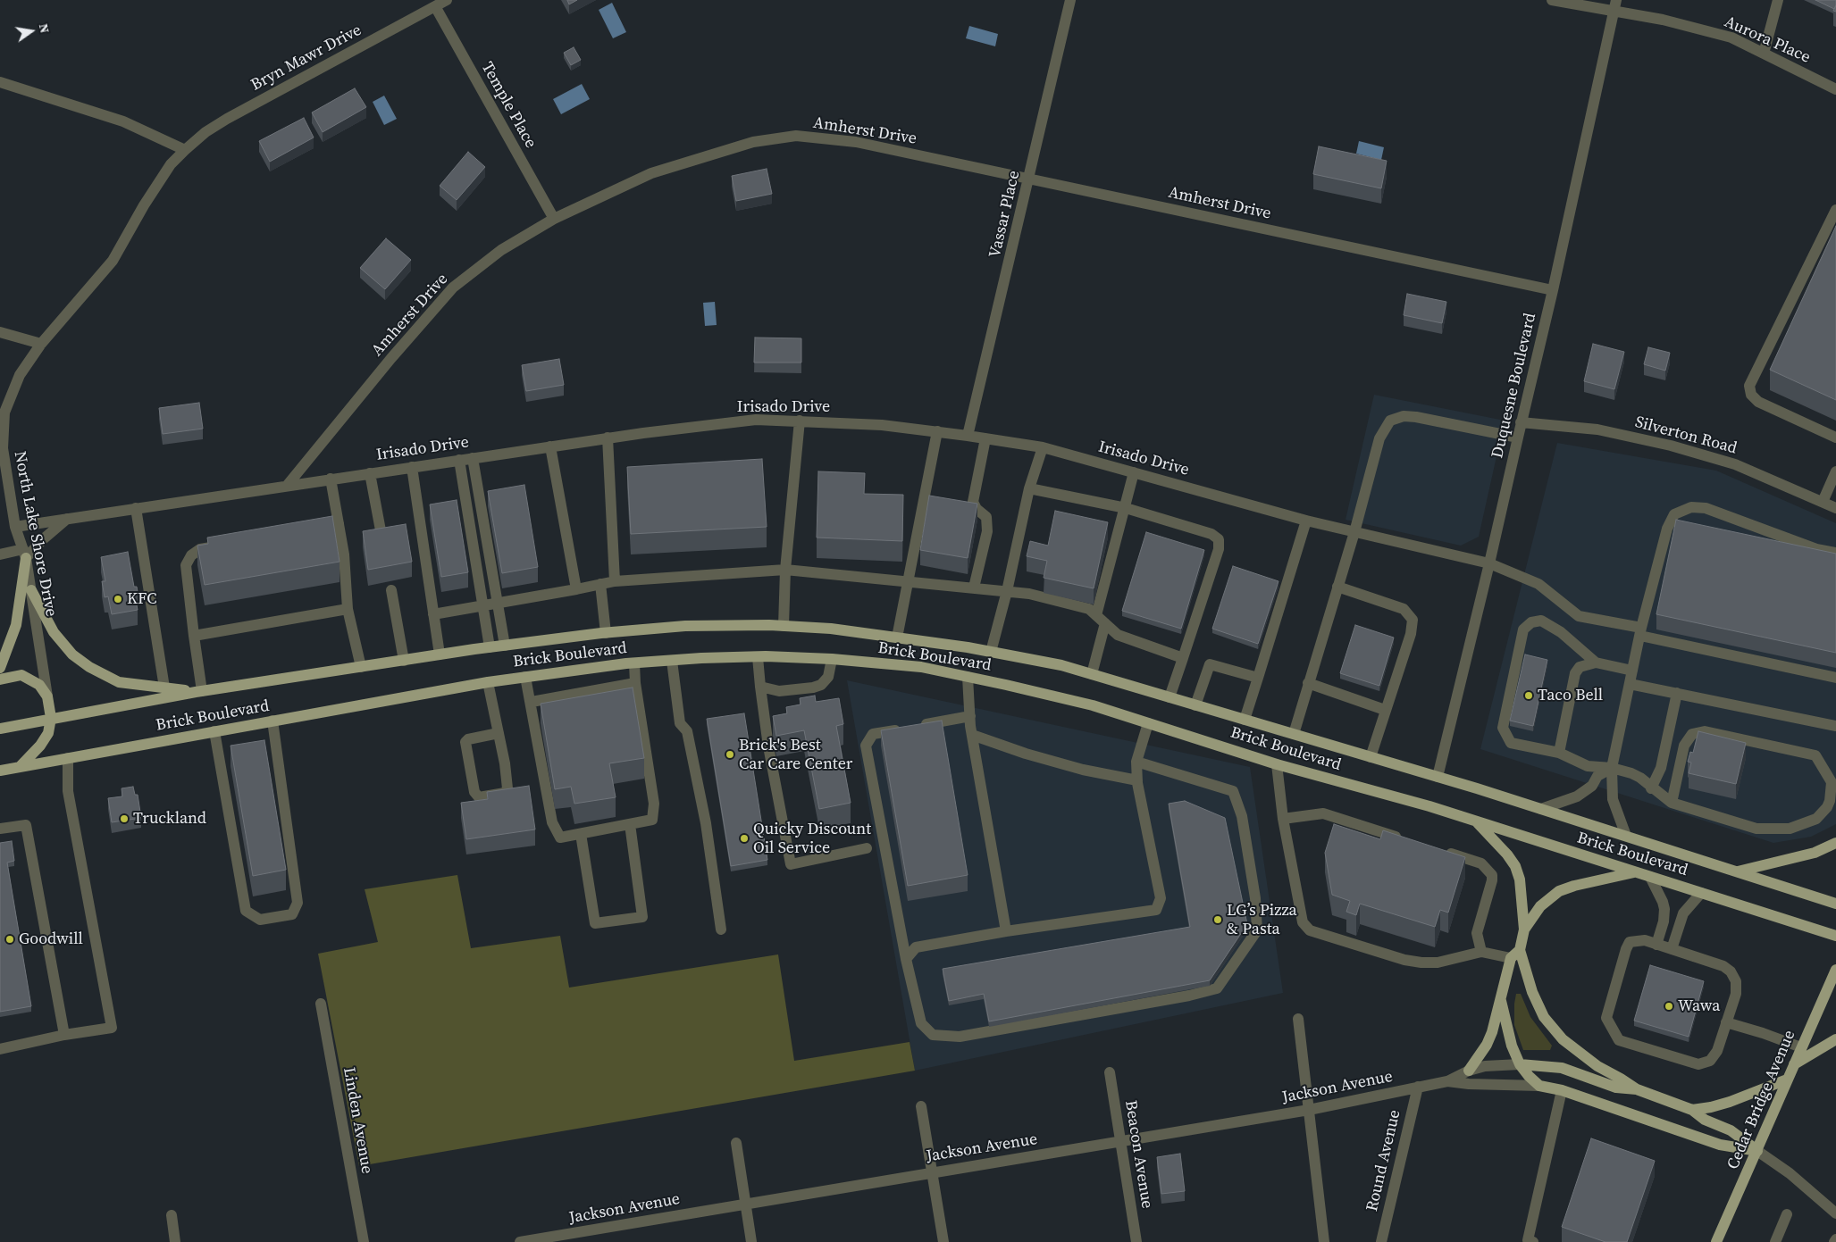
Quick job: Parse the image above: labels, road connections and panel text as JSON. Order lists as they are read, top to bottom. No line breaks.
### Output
{"streets":{"main road":["Brick Boulevard","Jackson Avenue","Cedar Bridge Avenue"],"street":["Aurora Place","Bryn Mawr Drive","Temple Place","Amherst Drive","Vassar Place","Duquesne Boulevard","Irisado Drive","Silverton Road","North Lake Shore Drive","Linden Avenue","Beacon Avenue","Round Avenue"]},"crossings":[["Aurora Place","Duquesne Boulevard"],["Bryn Mawr Drive","Temple Place"],["Bryn Mawr Drive","North Lake Shore Drive"],["Temple Place","Amherst Drive"],["Amherst Drive","Vassar Place"],["Amherst Drive","Duquesne Boulevard"],["Amherst Drive","Irisado Drive"],["Vassar Place","Irisado Drive"],["Duquesne Boulevard","Irisado Drive"],["Duquesne Boulevard","Silverton Road"],["Duquesne Boulevard","Brick Boulevard"],["Irisado Drive","North Lake Shore Drive"],["Jackson Avenue","Cedar Bridge Avenue"],["Jackson Avenue","Beacon Avenue"],["Jackson Avenue","Round Avenue"]],"places":["KFC","Taco Bell","Brick's Best Car Care Center","Truckland","Quicky Discount Oil Service","LG’s Pizza & Pasta","Goodwill","Wawa"],"north":"right"}
